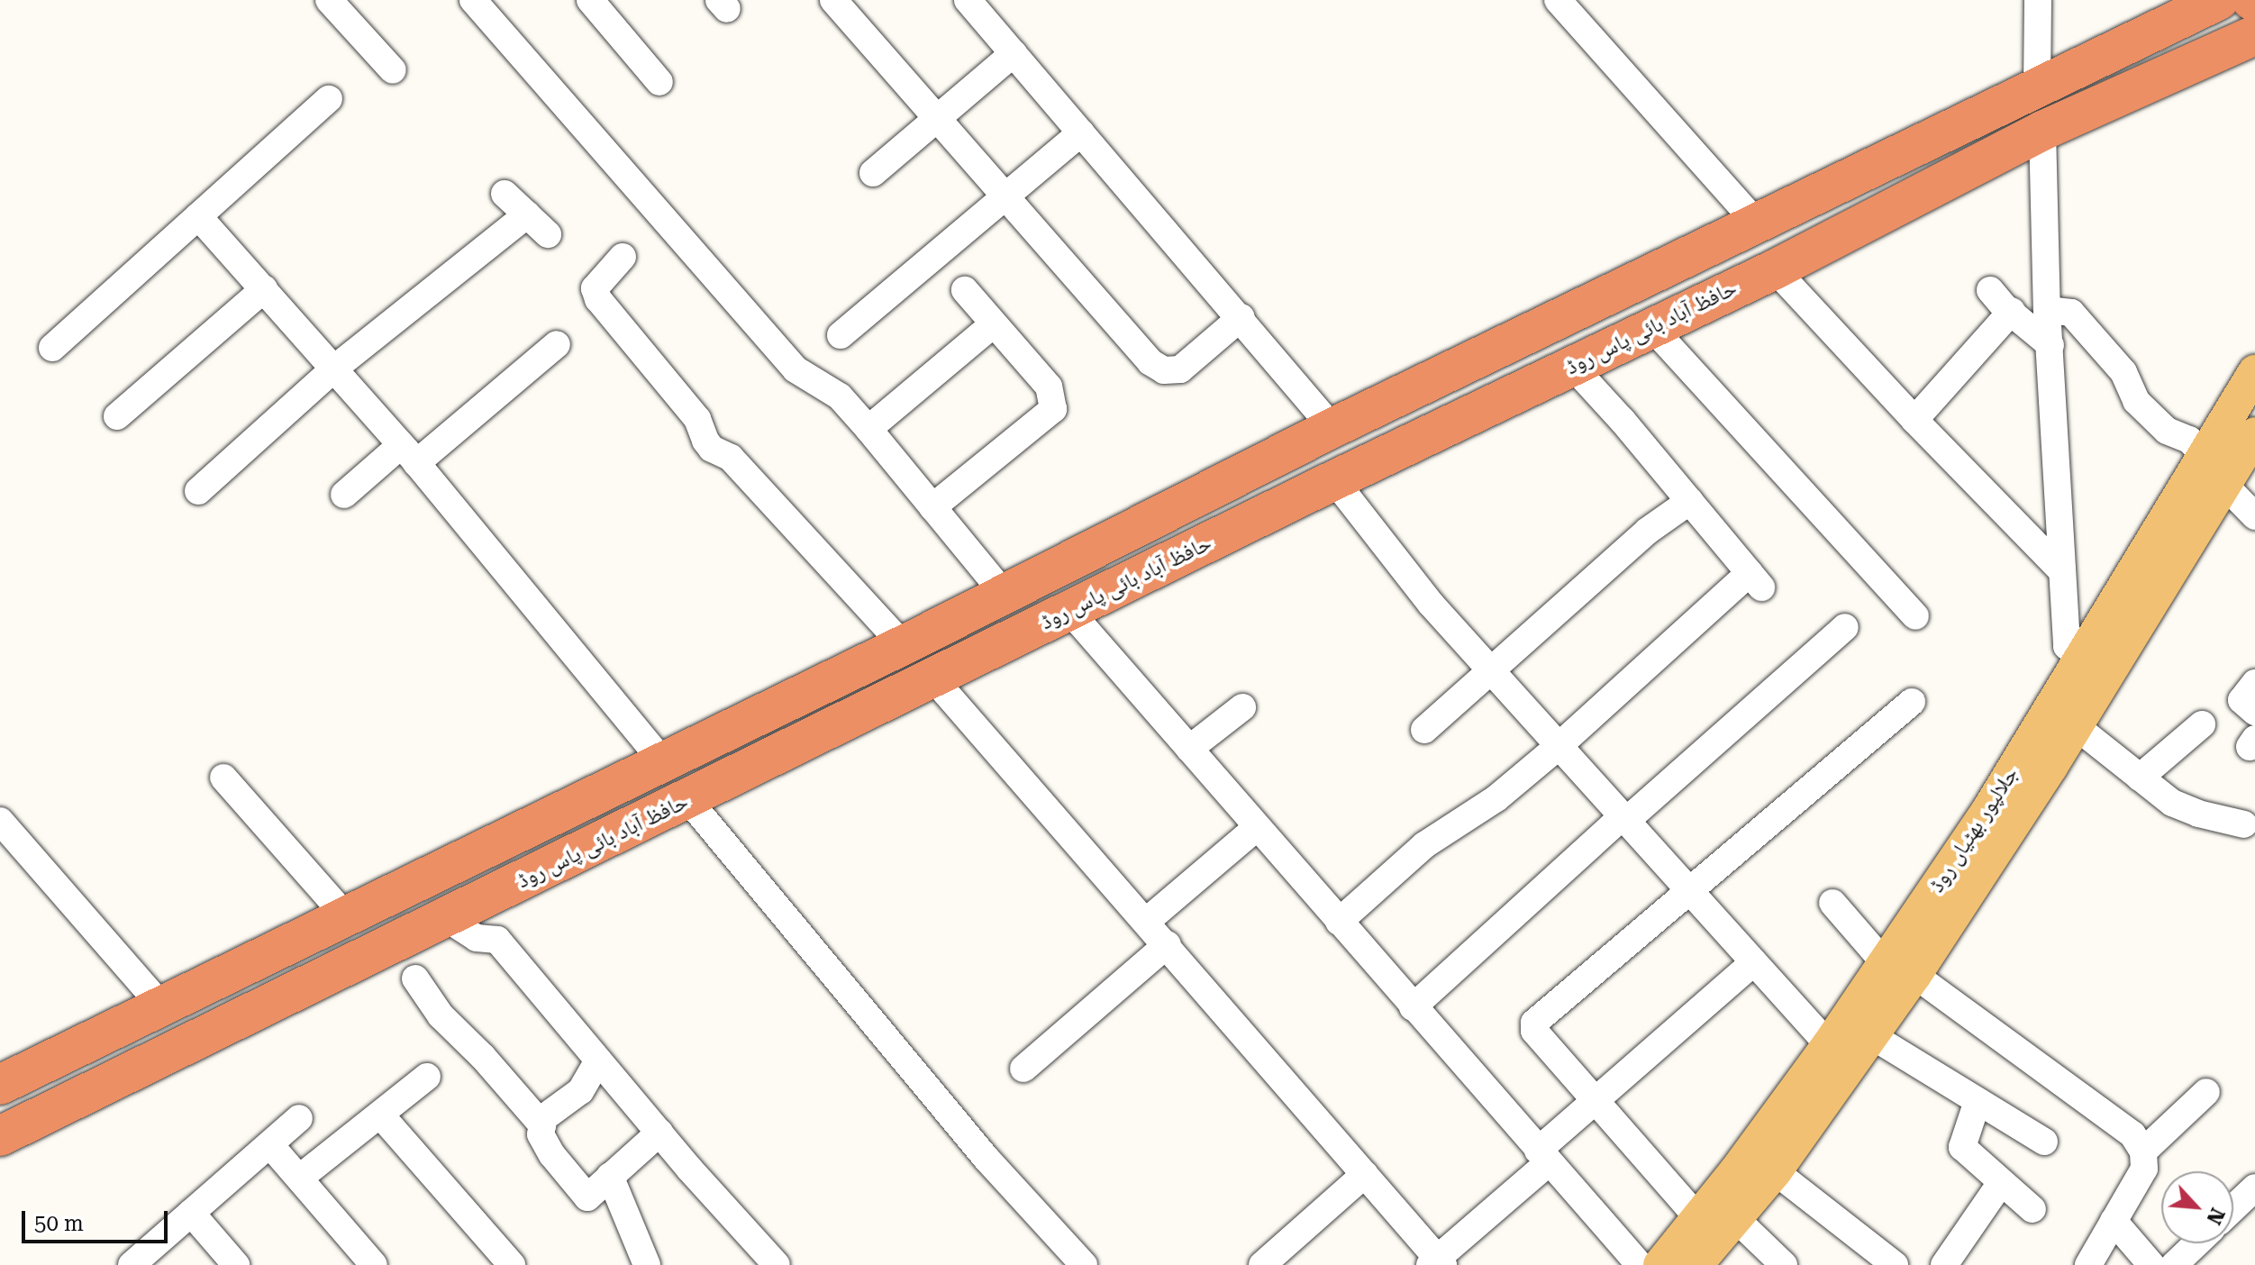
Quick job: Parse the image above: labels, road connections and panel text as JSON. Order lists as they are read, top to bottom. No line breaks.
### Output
{"streets":{"highway":["حافظ آباد بائی پاس روڈ"],"main road":["جلالپور بھٹیاں روڈ"]},"scale_bar":"50 m","north":"bottom right"}
